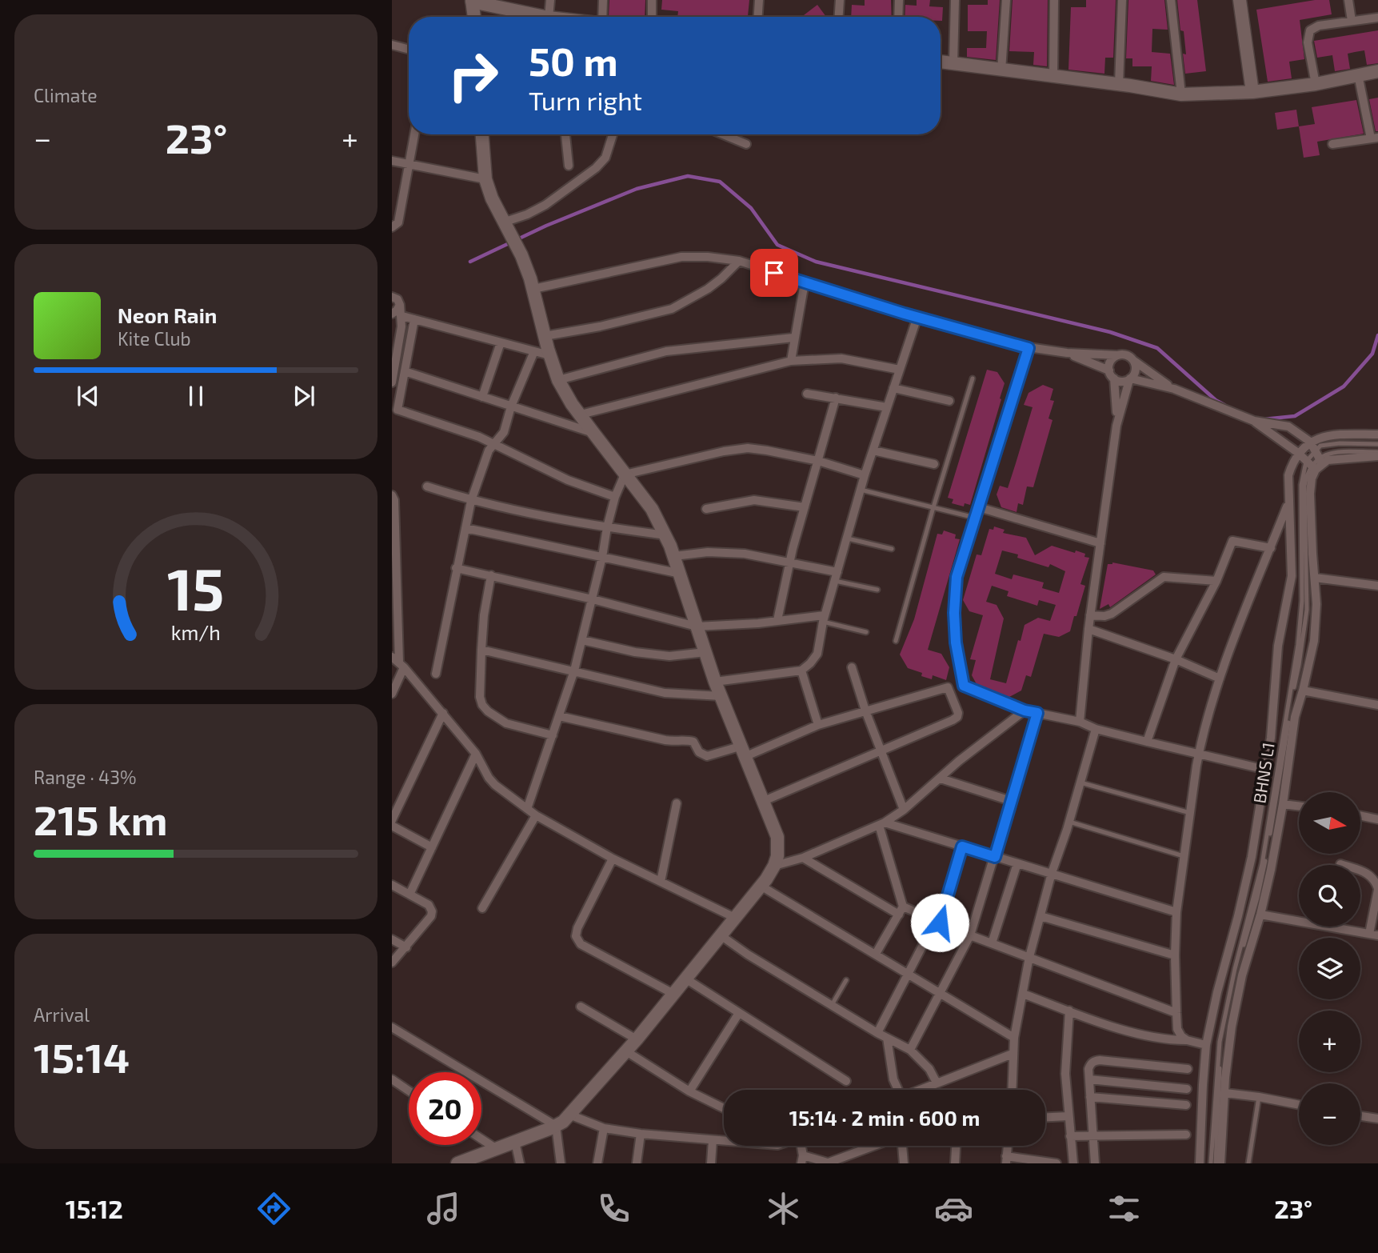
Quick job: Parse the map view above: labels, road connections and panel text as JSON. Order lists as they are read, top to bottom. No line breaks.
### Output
{"streets":{"lane":["BHNS L1"]},"north":"right","page":{"tile":["Climate",["Range · 43%","215 km"],["Arrival","15:14"]],"turn":["50 m","Turn right"],"heat":["−","23°","+"],"song":["Neon Rain","Kite Club"],"map_buttons":["+","−"],"limit":"20","trip":"15:14 · 2 min · 600 m","tabs":["15:12","23°"],"gauge":["15","km/h"]}}
